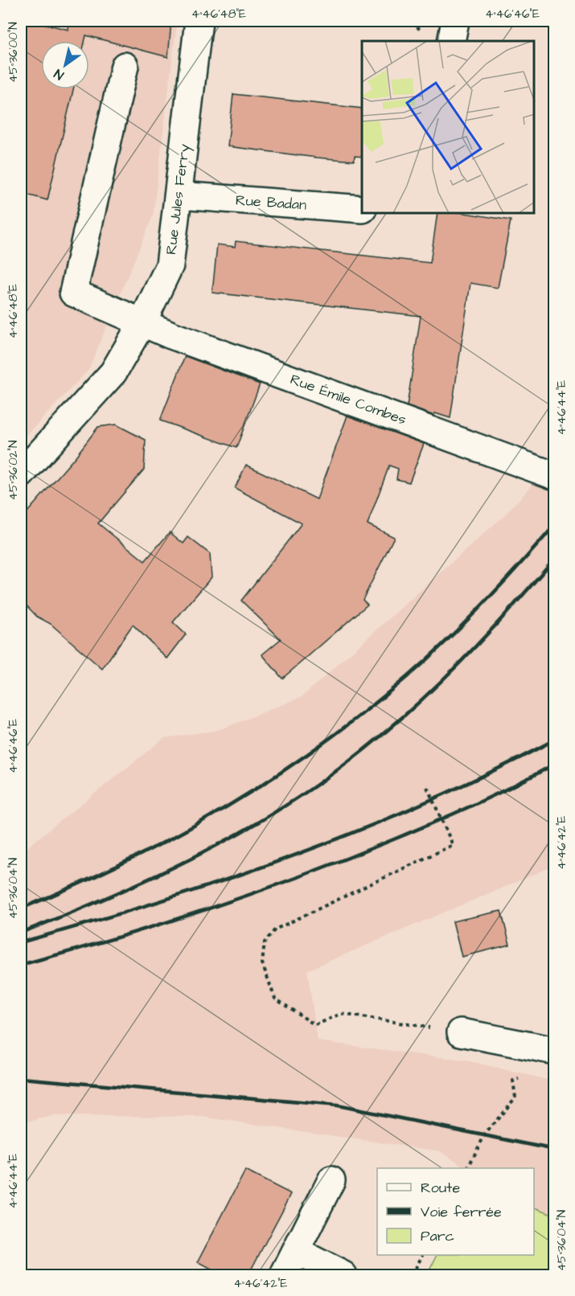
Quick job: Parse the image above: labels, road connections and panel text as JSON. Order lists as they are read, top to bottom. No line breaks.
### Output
{"streets":{"street":["Rue Jules Ferry","Rue Badan","Rue Émile Combes"]},"crossings":[["Rue Jules Ferry","Rue Badan"],["Rue Jules Ferry","Rue Émile Combes"]],"legend":["Route","Voie ferrée","Parc"],"north":"bottom left","coordinates":["4°46'48\"E","4°46'46\"E","45°36'00\"N","4°46'44\"E","45°36'02\"N","4°46'42\"E","45°36'04\"N"]}
